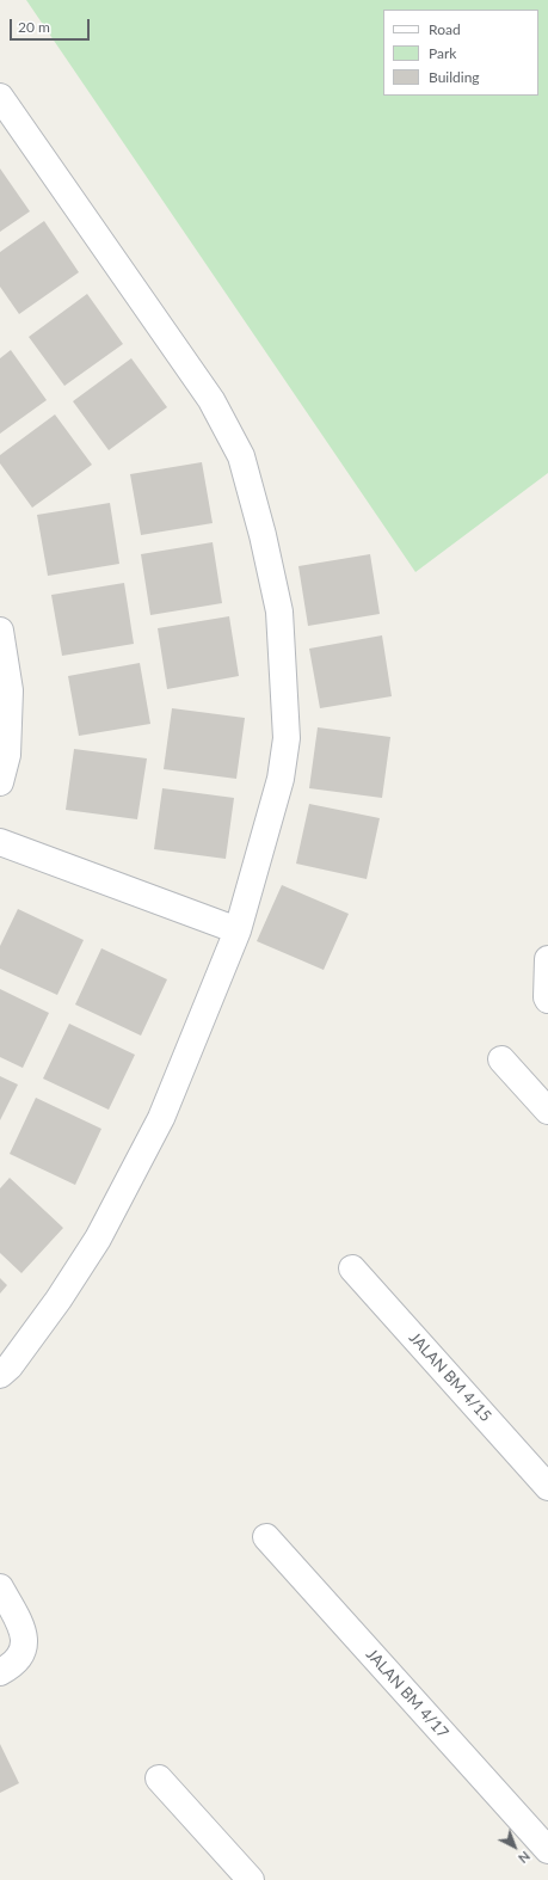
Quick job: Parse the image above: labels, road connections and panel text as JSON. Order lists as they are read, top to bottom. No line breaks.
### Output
{"streets":{"street":["JALAN BM 4/15","JALAN BM 4/17"]},"legend":["Road","Park","Building"],"scale_bar":"20 m","north":"bottom right"}
